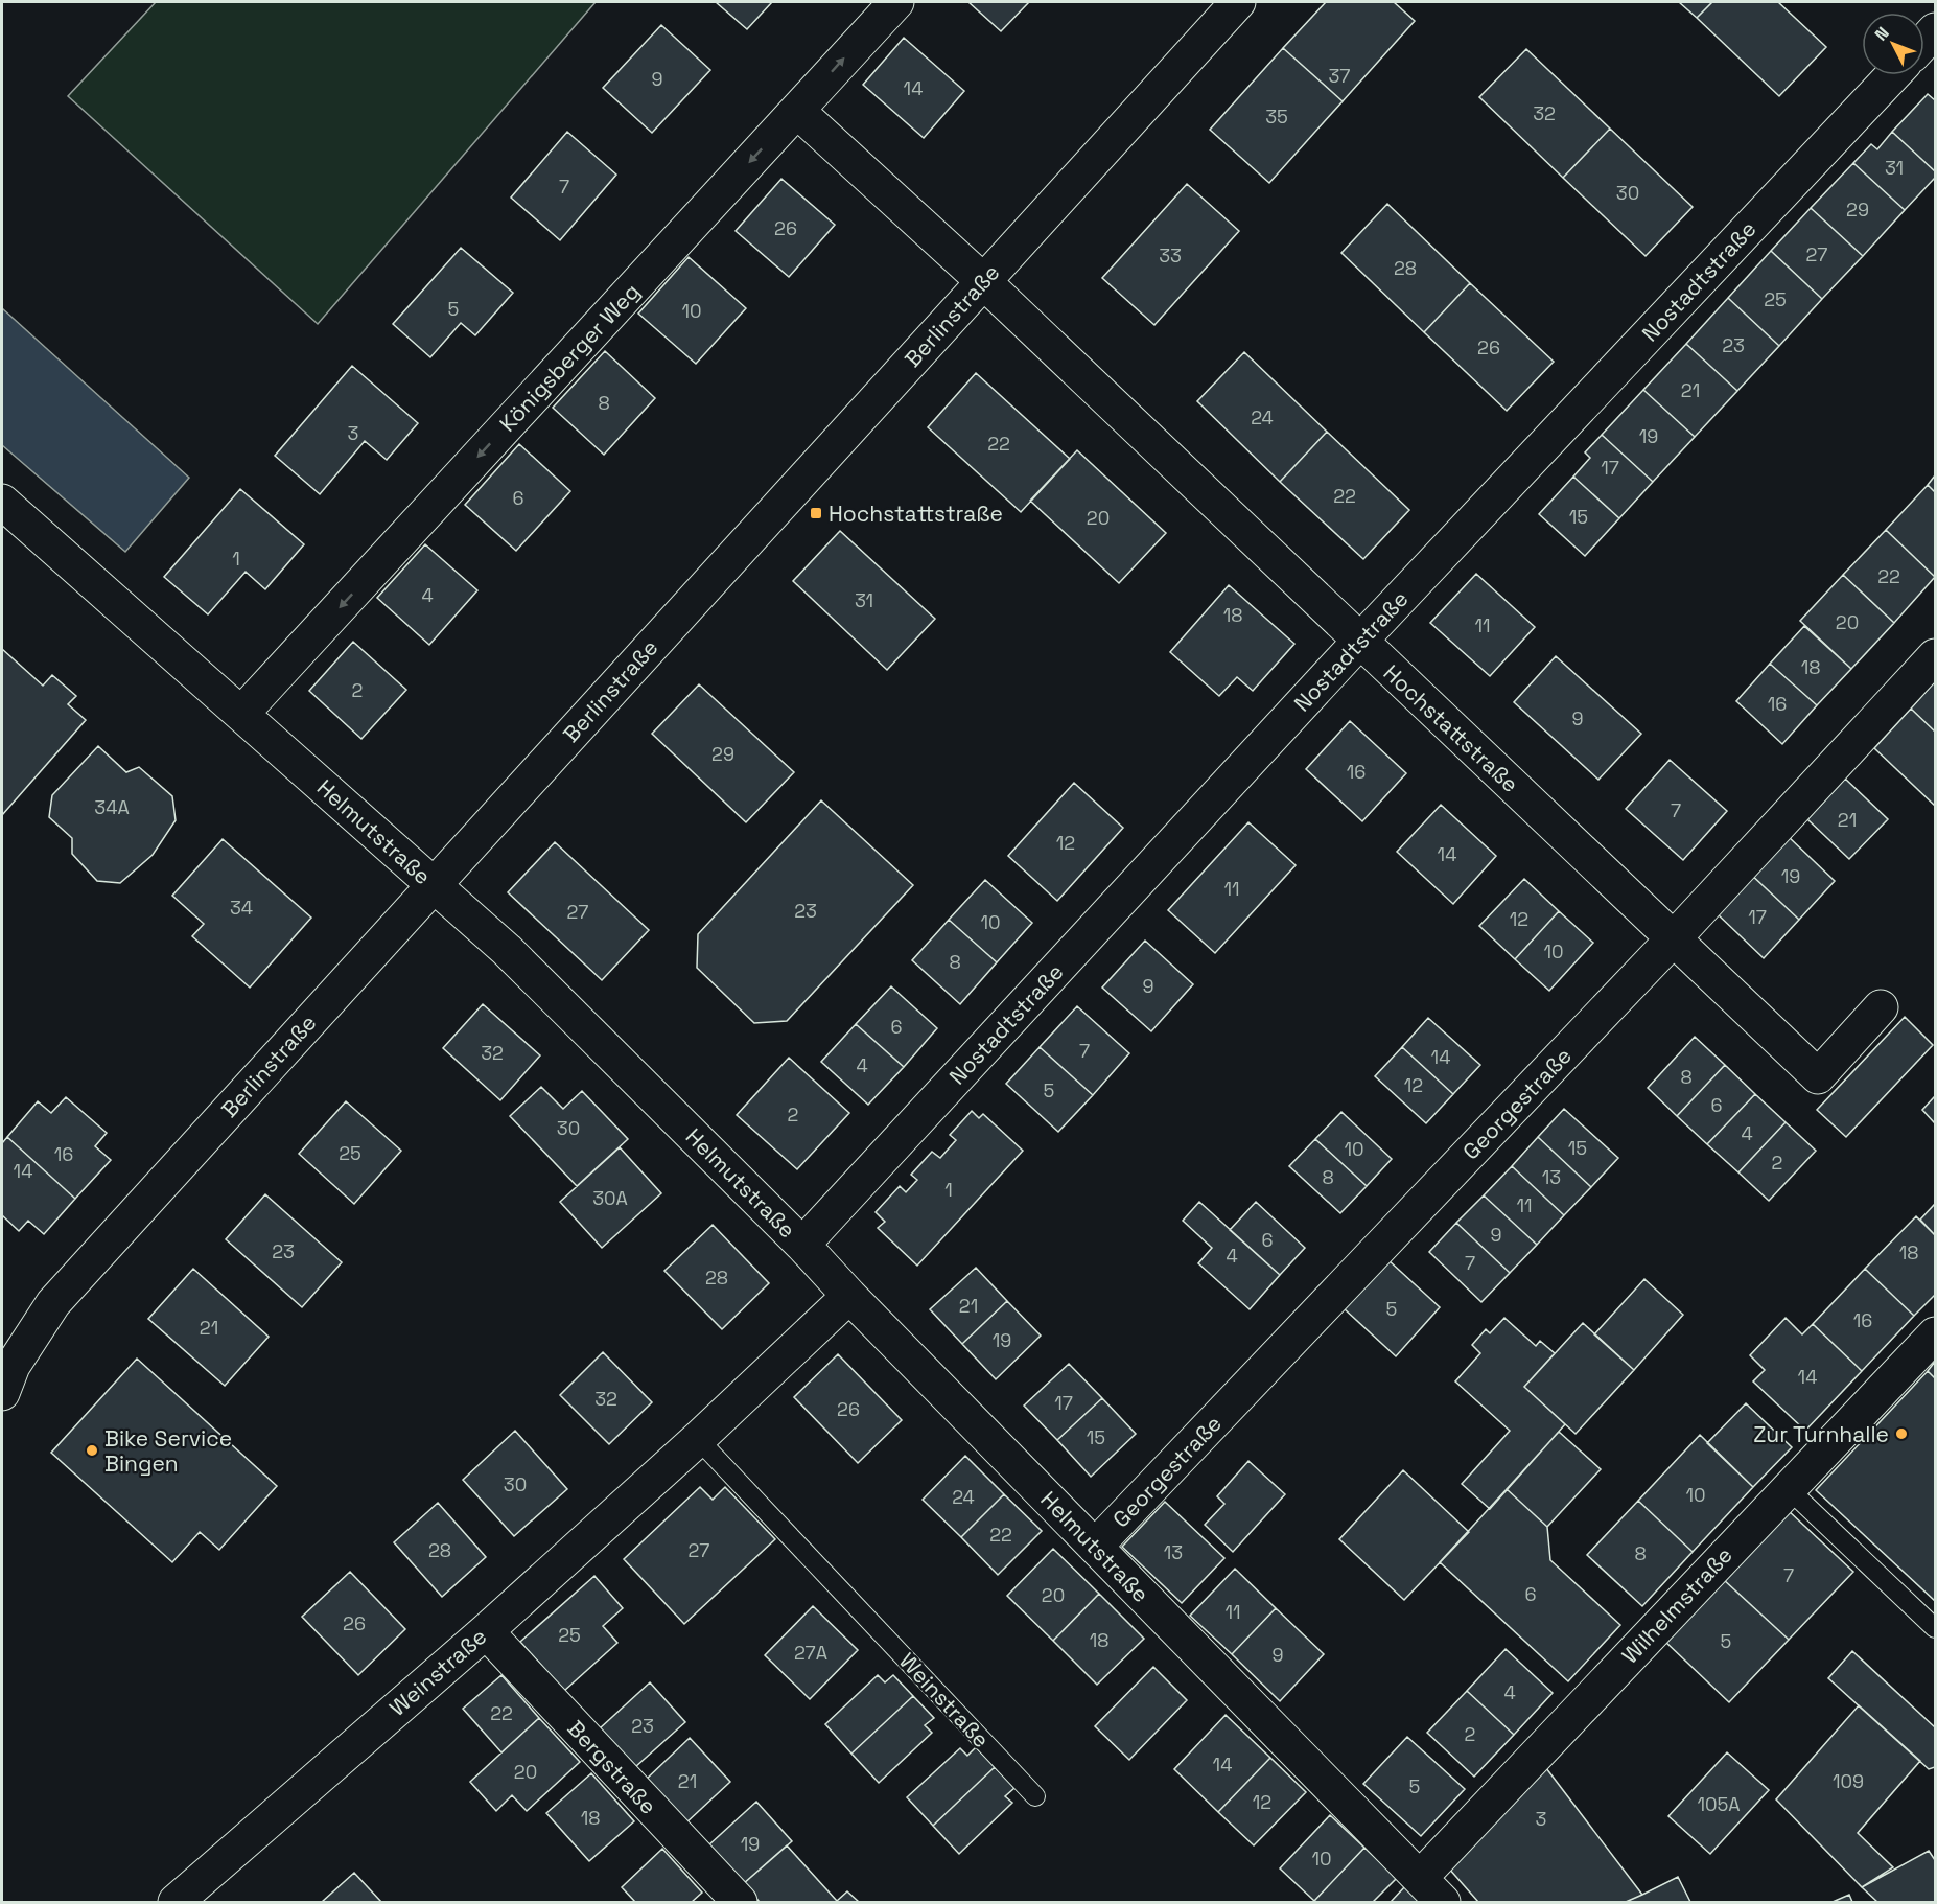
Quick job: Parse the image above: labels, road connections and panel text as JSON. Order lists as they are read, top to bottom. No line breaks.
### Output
{"streets":{"street":["Nostadtstraße","Berlinstraße","Königsberger Weg","Hochstattstraße","Helmutstraße","Georgestraße","Wilhelmstraße","Weinstraße","Bergstraße"]},"crossings":[["Nostadtstraße","Hochstattstraße"],["Nostadtstraße","Helmutstraße"],["Berlinstraße","Hochstattstraße"],["Berlinstraße","Helmutstraße"],["Königsberger Weg","Hochstattstraße"],["Königsberger Weg","Helmutstraße"],["Hochstattstraße","Georgestraße"],["Helmutstraße","Georgestraße"],["Helmutstraße","Wilhelmstraße"],["Helmutstraße","Weinstraße"],["Weinstraße","Bergstraße"]],"places":{"transit":["Hochstattstraße"],"other":["Zur Turnhalle","Bike Service Bingen"]},"house_numbers":["37","9","14","32","35","31","7","30","29","26","27","33","28","25","5","10","23","26","21","8","24","3","19","22","17","22","6","15","20","1","22","4","31","18","20","11","18","2","16","9","29","16","34A","7","21","12","14","19","11","34","23","27","17","12","10","10","8","9","6","7","32","14","4","8","12","5","6","2","30","4","15","10","25","16","2","14","8","13","1","30A","11","9","6","23","18","4","7","28","21","5","16","21","19","14","32","17","26","15","30","10","24","22","28","27","13","8","7","6","20","11","26","25","18","5","27A","9","4","22","23","2","14","20","21","109","5","12","105A","18","3","19","10"],"north":"top left"}
